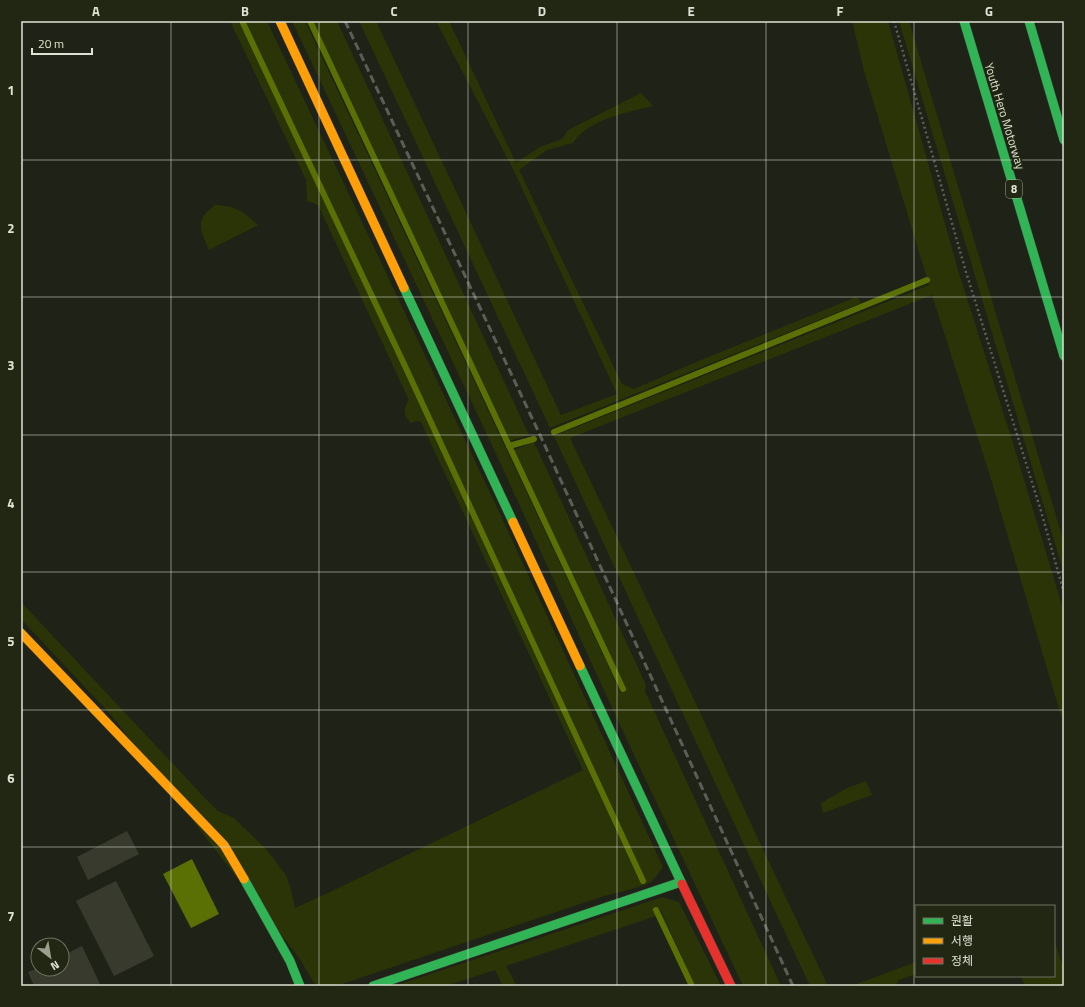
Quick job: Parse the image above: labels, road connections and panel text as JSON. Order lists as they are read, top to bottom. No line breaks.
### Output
{"streets":{"main road":["Youth Hero Motorway","8"]},"legend":["원활","서행","정체"],"scale_bar":"20 m","north":"bottom right","grid":{"columns":["A","B","C","D","E","F","G"],"rows":["1","2","3","4","5","6","7"]}}
